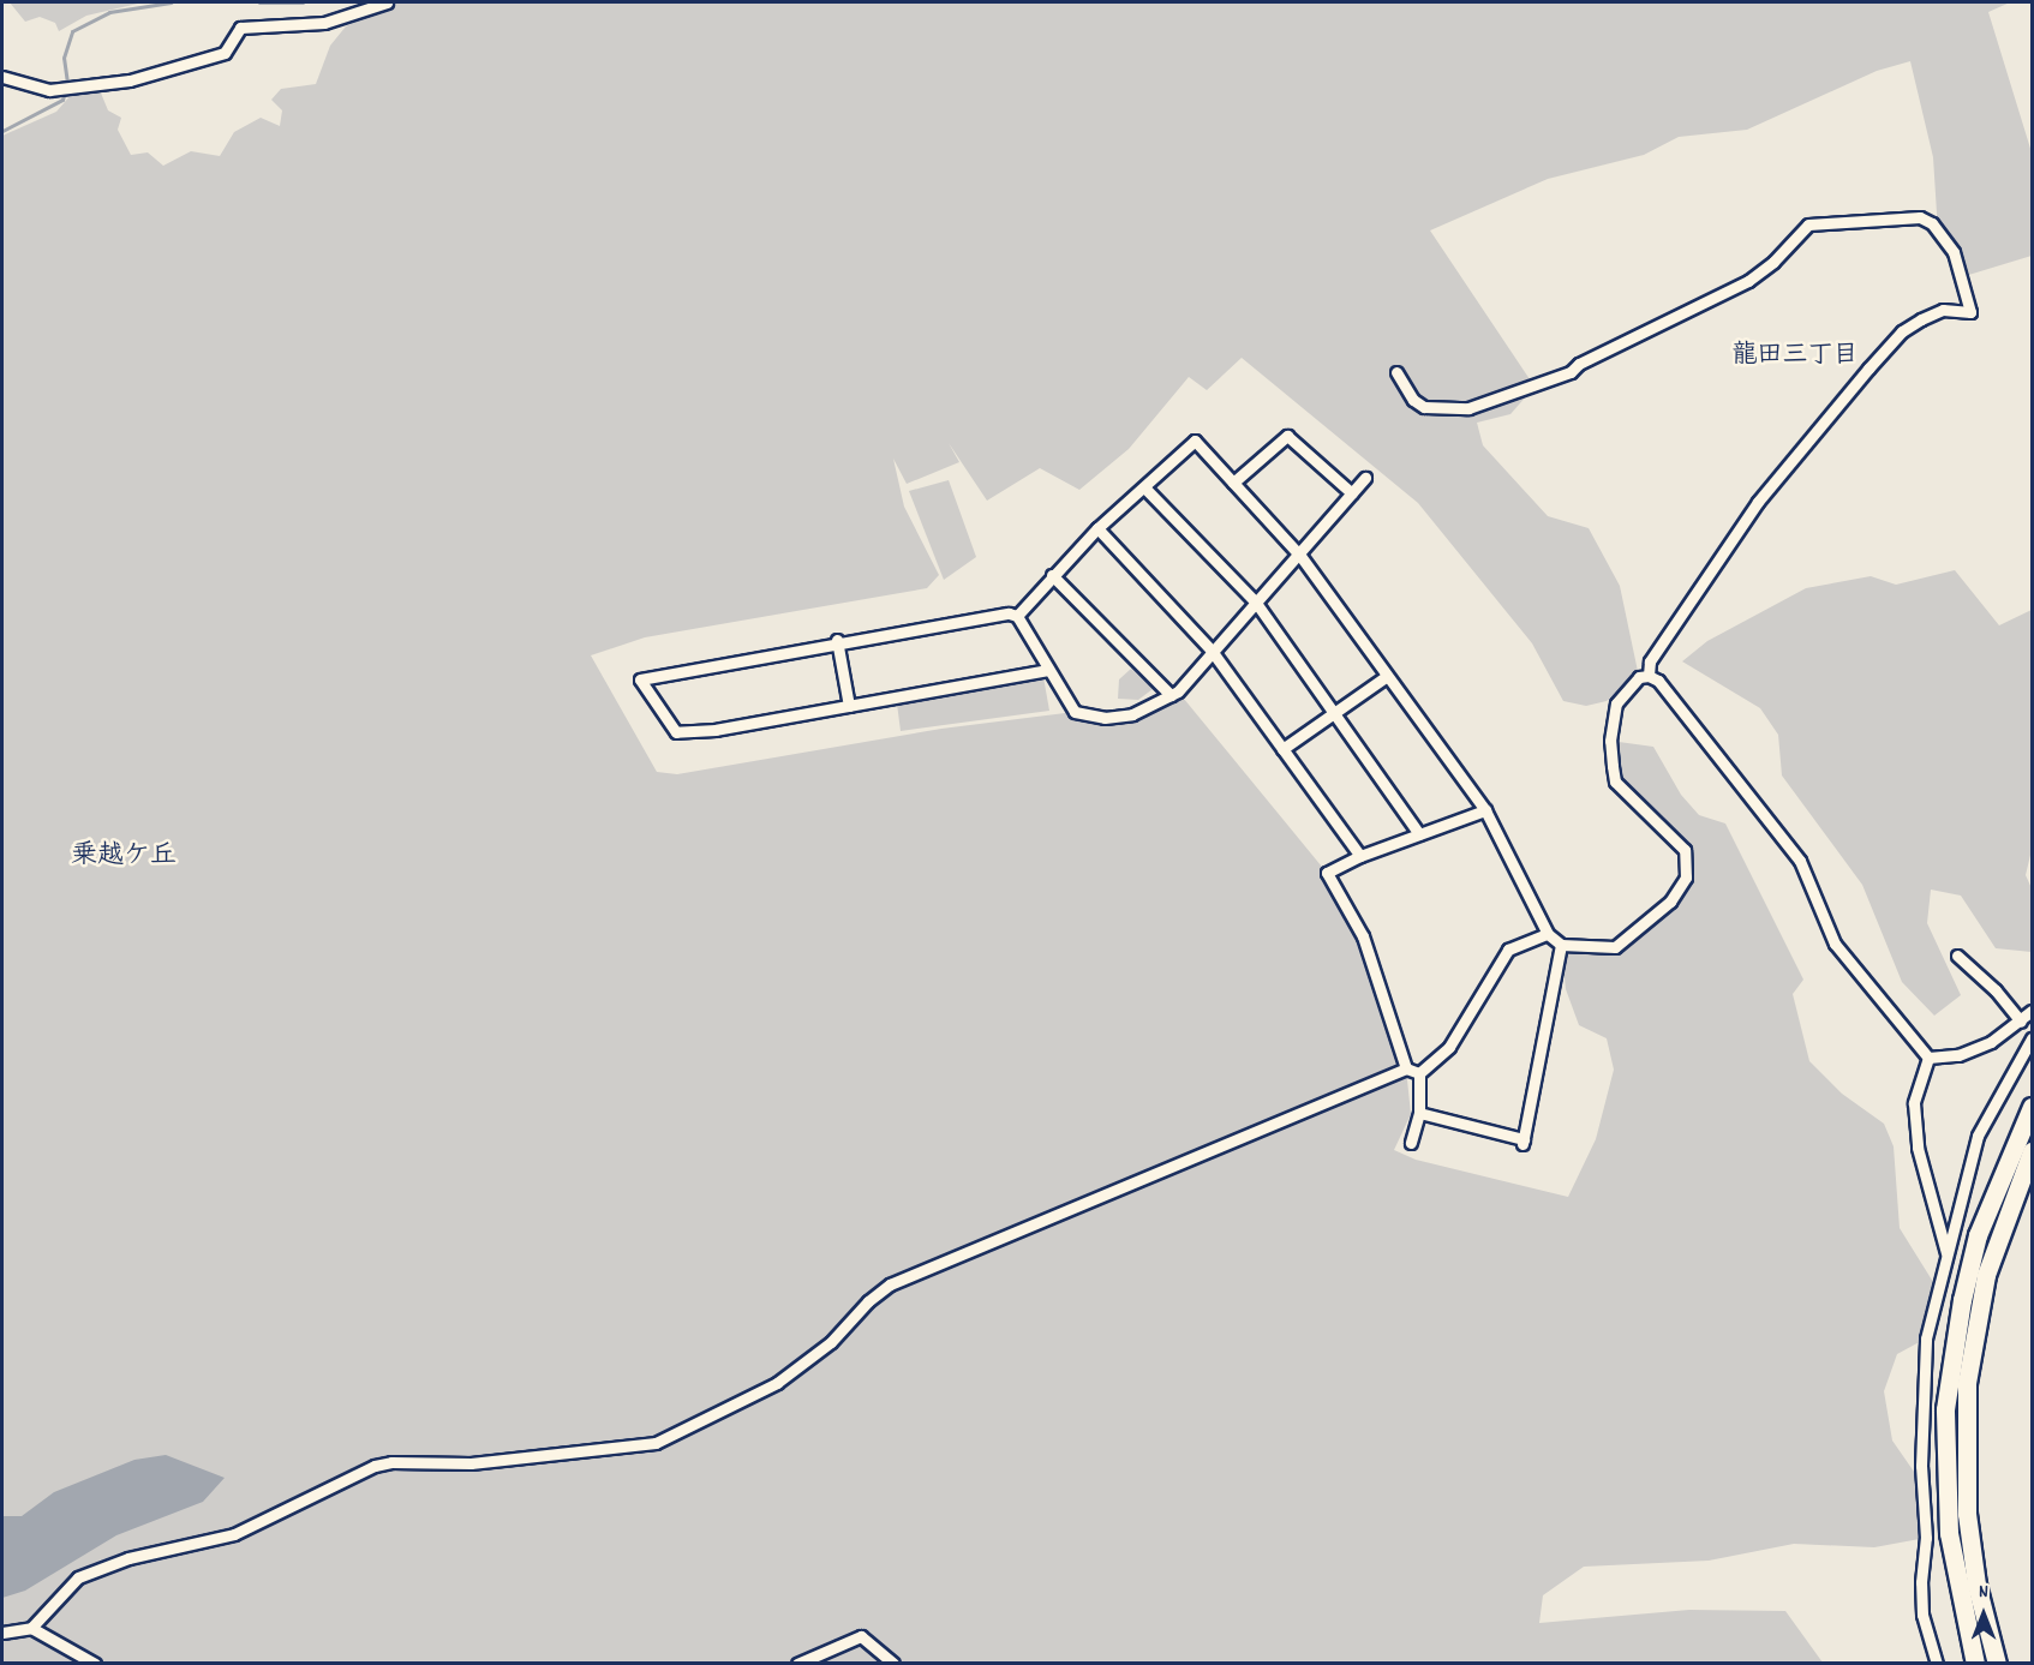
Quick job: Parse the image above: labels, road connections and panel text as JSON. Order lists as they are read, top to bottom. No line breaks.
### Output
{"districts":["龍田三丁目","乗越ケ丘"],"north":"top"}
